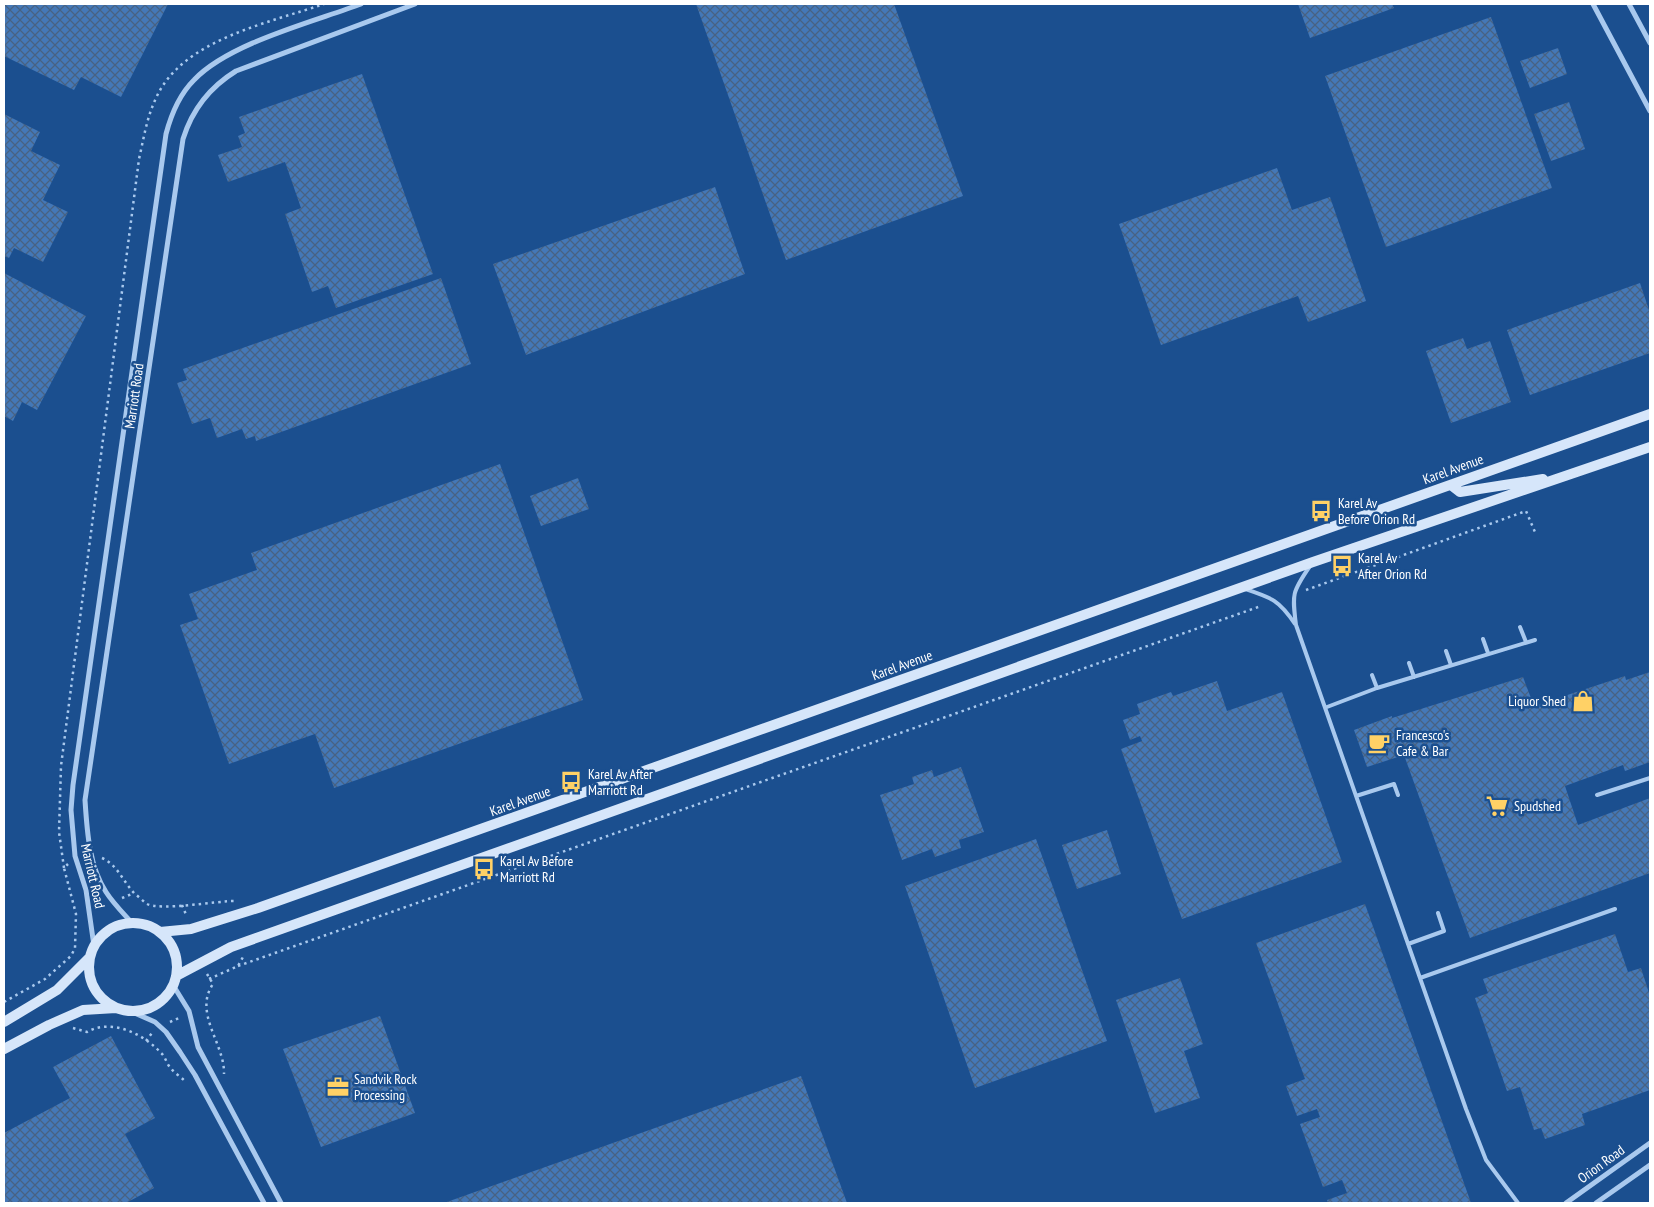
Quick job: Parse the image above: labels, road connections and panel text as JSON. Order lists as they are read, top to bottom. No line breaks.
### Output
{"streets":{"main road":["Karel Avenue"],"street":["Marriott Road","Orion Road"]},"crossings":[["Marriott Road","Karel Avenue"]],"places":{"bus stop":["Karel Av Before Orion Rd","Karel Av After Orion Rd","Karel Av After Marriott Rd","Karel Av Before Marriott Rd"],"shop":["Liquor Shed"],"cafe":["Francesco's Cafe & Bar"],"supermarket":["Spudshed"],"office":["Sandvik Rock Processing"]}}
